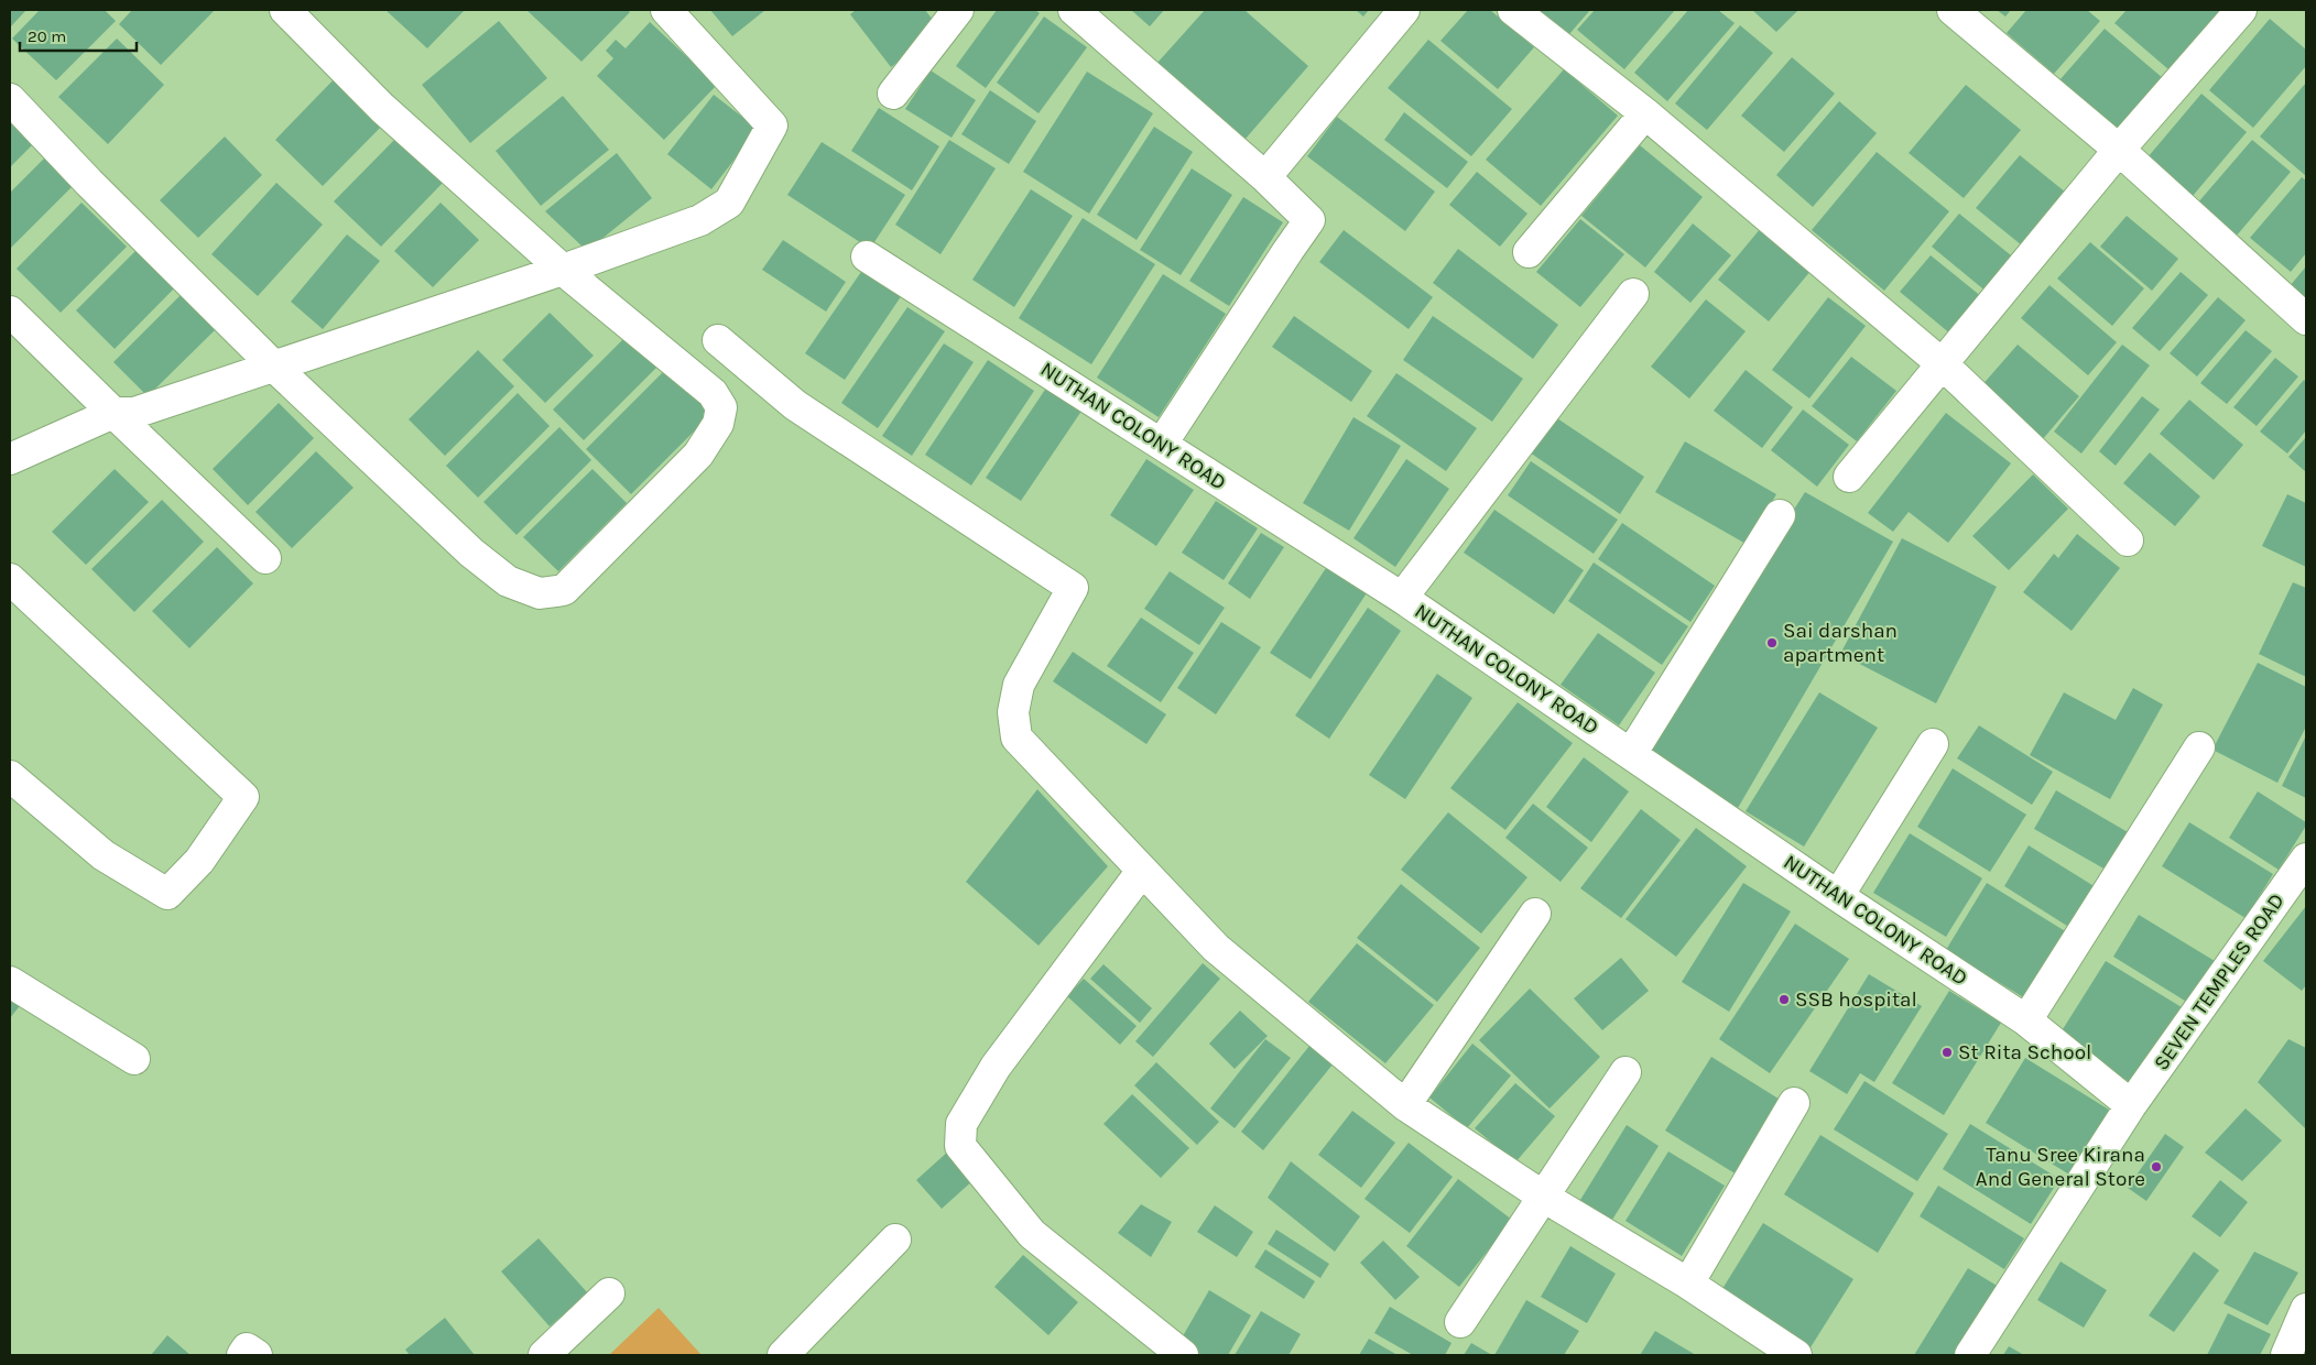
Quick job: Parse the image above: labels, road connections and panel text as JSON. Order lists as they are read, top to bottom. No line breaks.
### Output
{"streets":{"street":["NUTHAN COLONY ROAD","SEVEN TEMPLES ROAD"]},"crossings":[["NUTHAN COLONY ROAD","SEVEN TEMPLES ROAD"]],"places":["Sai darshan apartment","SSB hospital","St Rita School","Tanu Sree Kirana And General Store"],"scale_bar":"20 m"}
